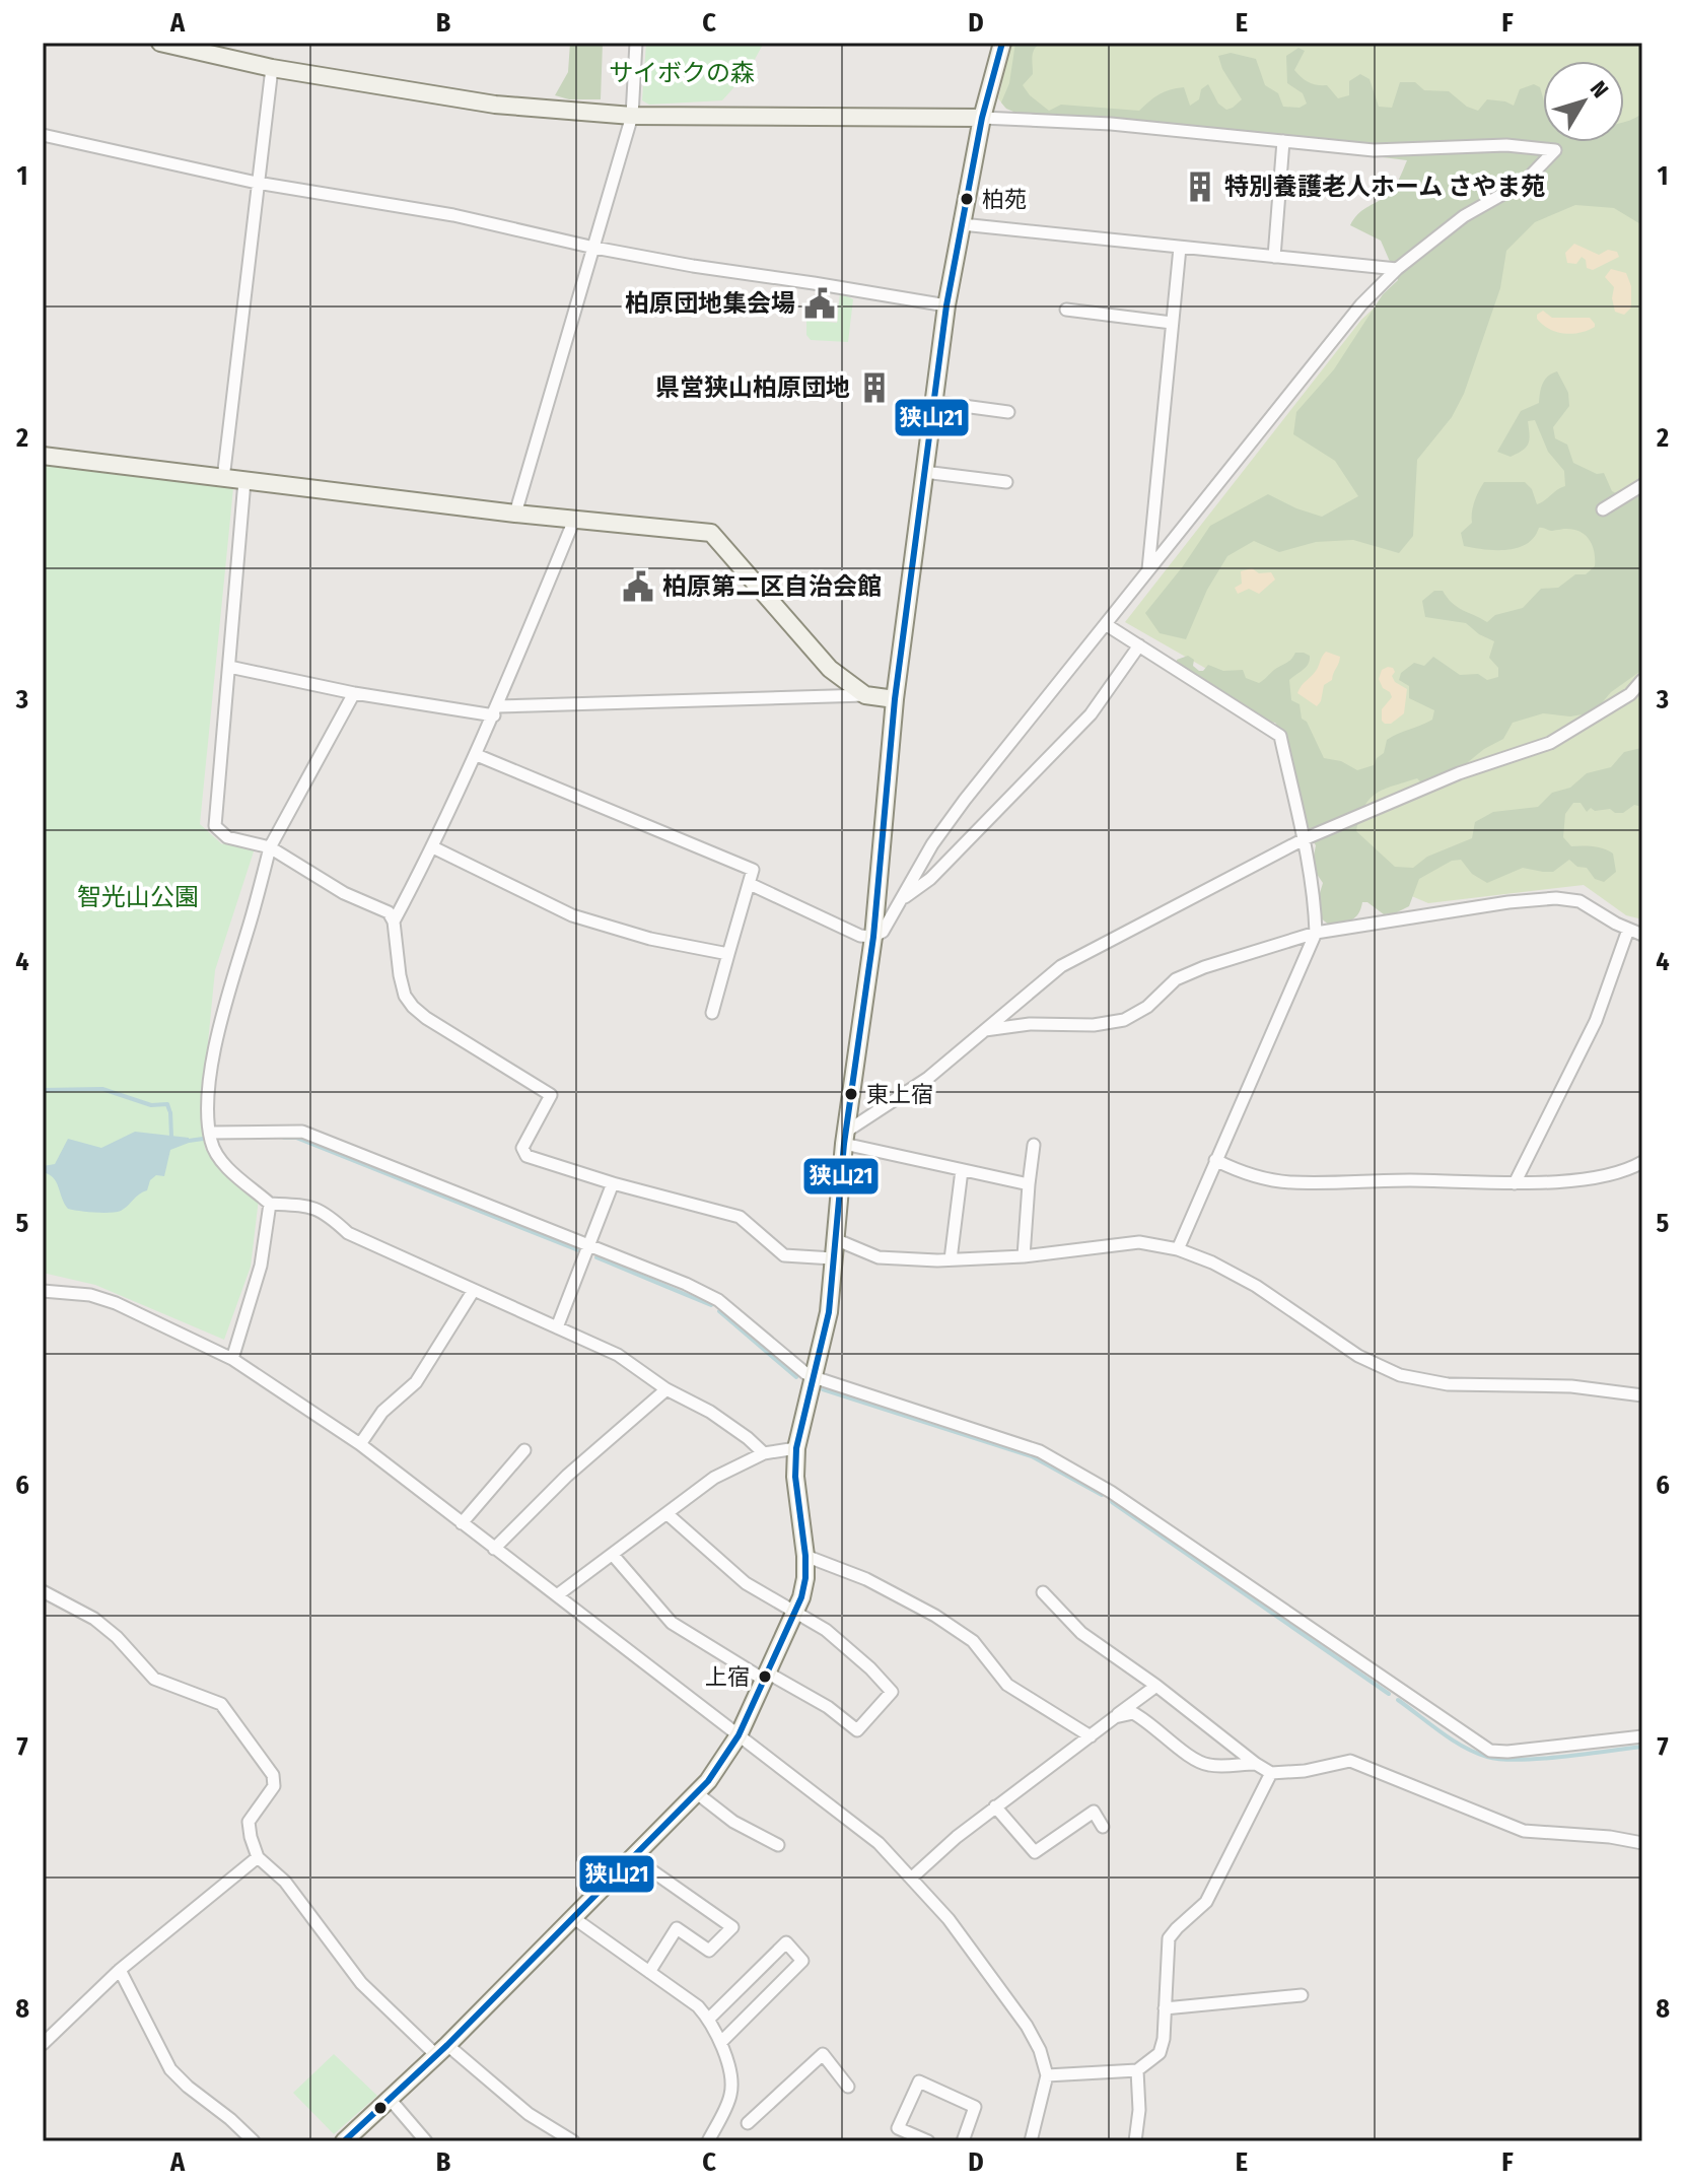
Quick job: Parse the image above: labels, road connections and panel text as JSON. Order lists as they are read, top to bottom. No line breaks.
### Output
{"parks":["サイボクの森","智光山公園"],"places":{"building":["特別養護老人ホーム さやま苑","県営狭山柏原団地"],"other":["柏苑","東上宿","上宿"],"public building":["柏原団地集会場","柏原第二区自治会館"]},"lines":["transit line 狭山21"],"north":"top right","grid":{"columns":["A","B","C","D","E","F"],"rows":["1","2","3","4","5","6","7","8"]}}
